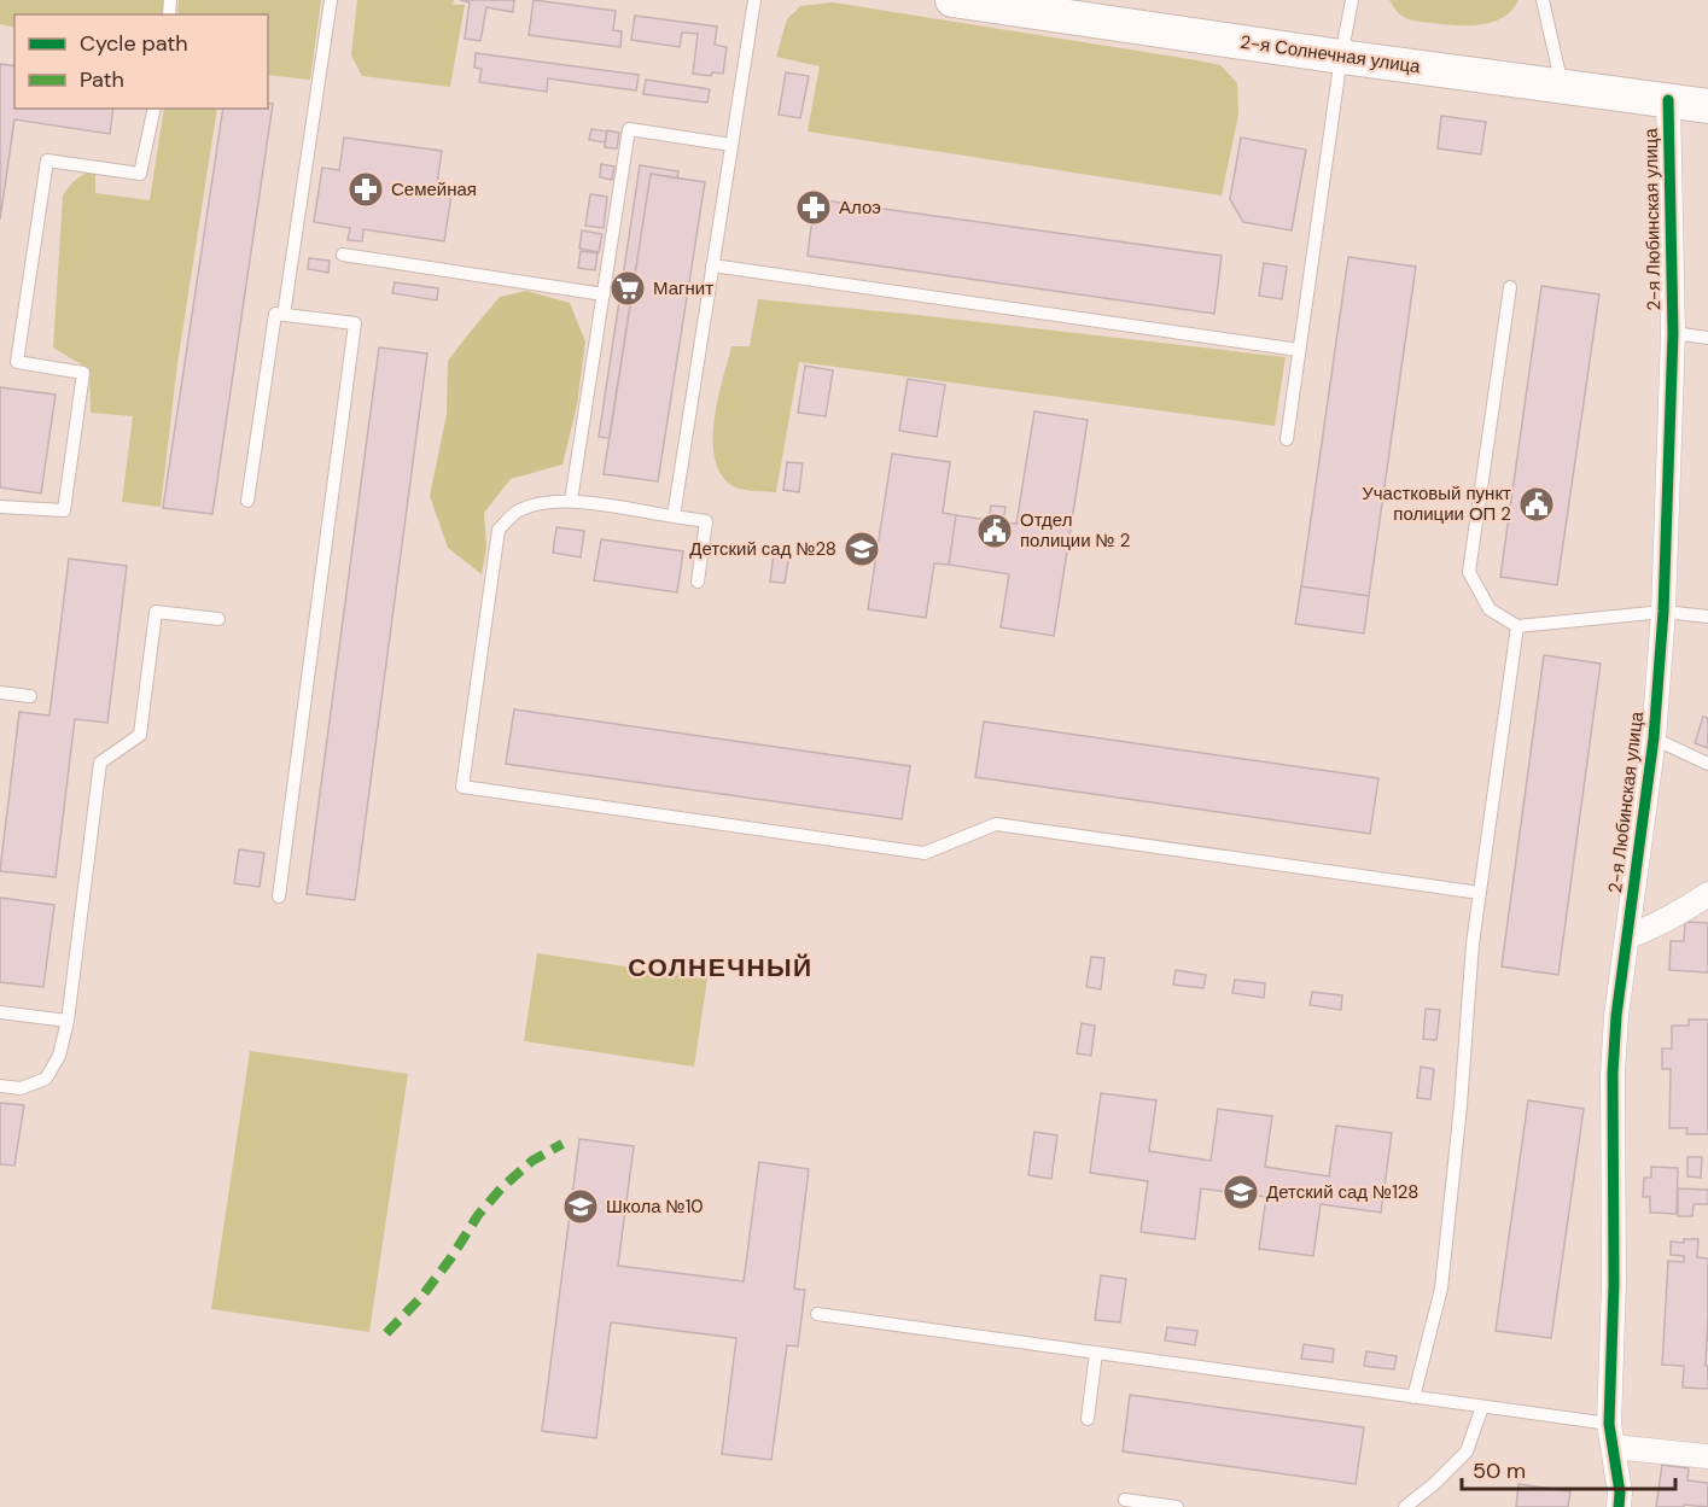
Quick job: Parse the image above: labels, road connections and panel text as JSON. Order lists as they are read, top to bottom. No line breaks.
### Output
{"streets":{"main road":["2-я Солнечная улица"],"street":["2-я Любинская улица"]},"crossings":[["2-я Солнечная улица","2-я Любинская улица"]],"districts":["СОЛНЕЧНЫЙ"],"places":{"pharmacy":["Семейная","Алоэ"],"supermarket":["Магнит"],"public building":["Участковый пункт полиции ОП 2","Отдел полиции № 2"],"school or university":["Детский сад №28","Детский сад №128","Школа №10"]},"legend":["Cycle path","Path"],"scale_bar":"50 m"}
